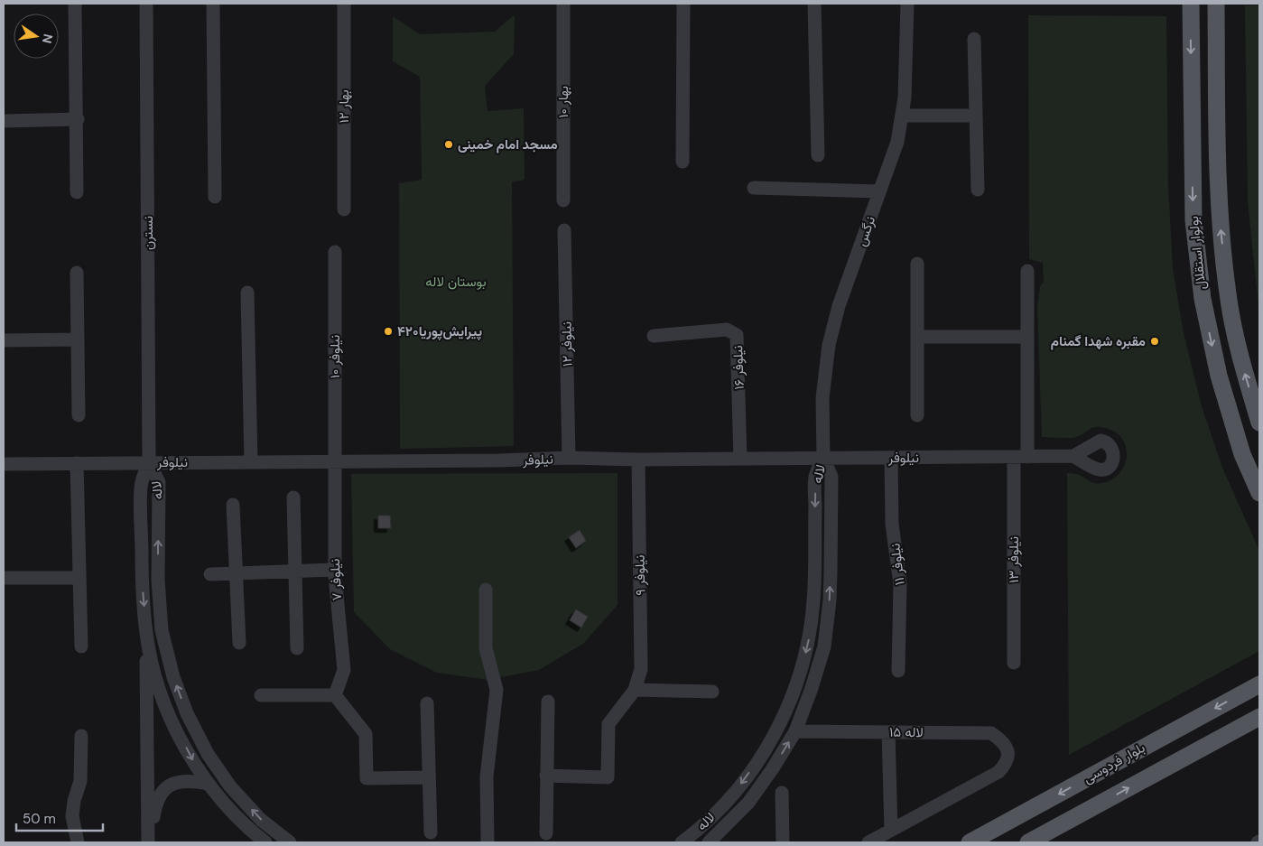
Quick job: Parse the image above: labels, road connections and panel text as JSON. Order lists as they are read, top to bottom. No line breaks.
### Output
{"streets":{"main road":["بولوار استقلال","بلوار فردوسی"],"street":["بهار ۱۰","بهار ۱۲","نرگس","نسترن","نیلوفر ۱۲","نیلوفر ۱۰","نیلوفر ۱۶","نیلوفر","لاله","نیلوفر ۱۳","نیلوفر ۱۱","نیلوفر ۹","نیلوفر ۷","لاله ۱۵"]},"crossings":[["نرگس","نیلوفر"],["نرگس","لاله"],["نسترن","نیلوفر"],["نسترن","لاله"],["نیلوفر ۱۲","نیلوفر"],["نیلوفر ۱۰","نیلوفر"],["نیلوفر ۱۰","نیلوفر ۷"],["نیلوفر ۱۶","نیلوفر"],["نیلوفر","لاله"],["نیلوفر","نیلوفر ۱۳"],["نیلوفر","نیلوفر ۱۱"],["نیلوفر","نیلوفر ۹"],["نیلوفر","نیلوفر ۷"],["لاله","لاله ۱۵"]],"parks":["بوستان لاله"],"places":["مسجد امام خمینی","پیرایش‌پوریا۴۲۰","مقبره شهدا گمنام"],"scale_bar":"50 m","north":"right"}
